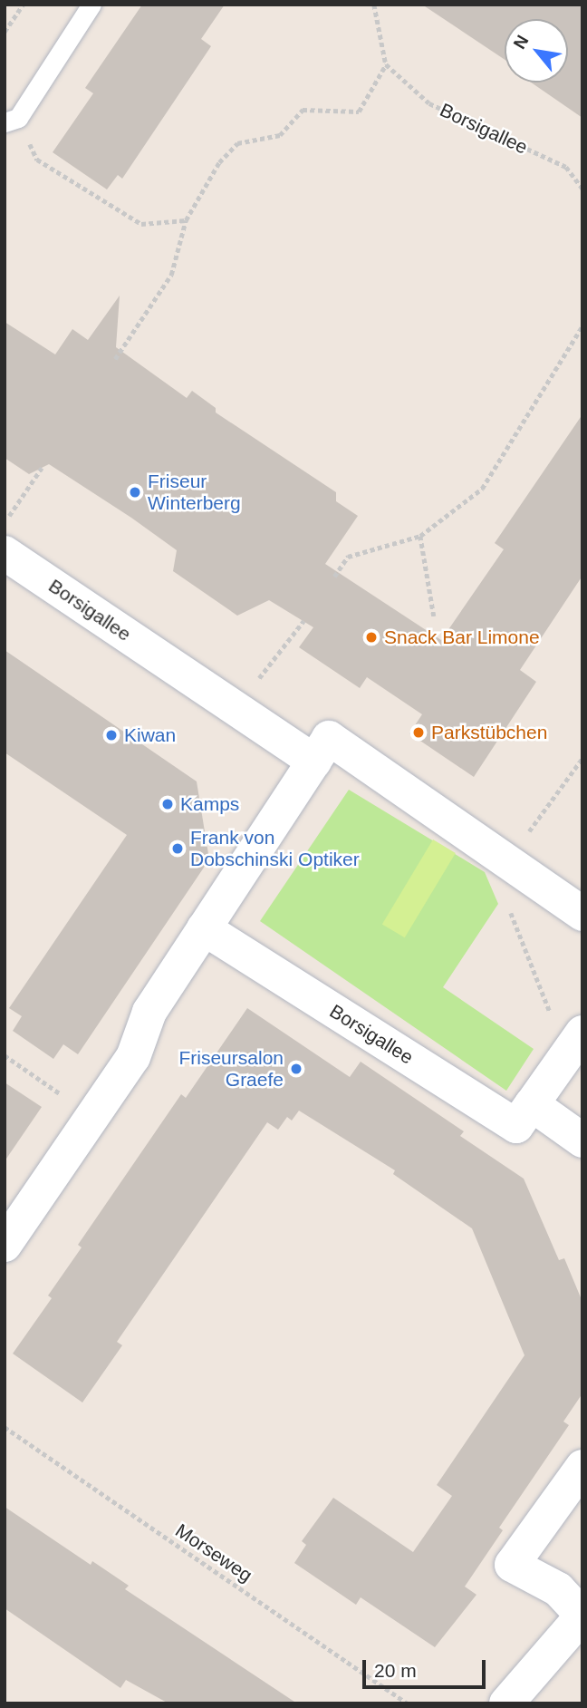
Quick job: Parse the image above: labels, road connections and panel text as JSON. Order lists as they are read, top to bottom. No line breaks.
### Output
{"streets":{"street":["Borsigallee"],"path":["Morseweg"]},"places":["Friseur Winterberg","Snack Bar Limone","Parkstübchen","Kiwan","Kamps","Frank von Dobschinski Optiker","Friseursalon Graefe"],"scale_bar":"20 m","north":"top left"}
